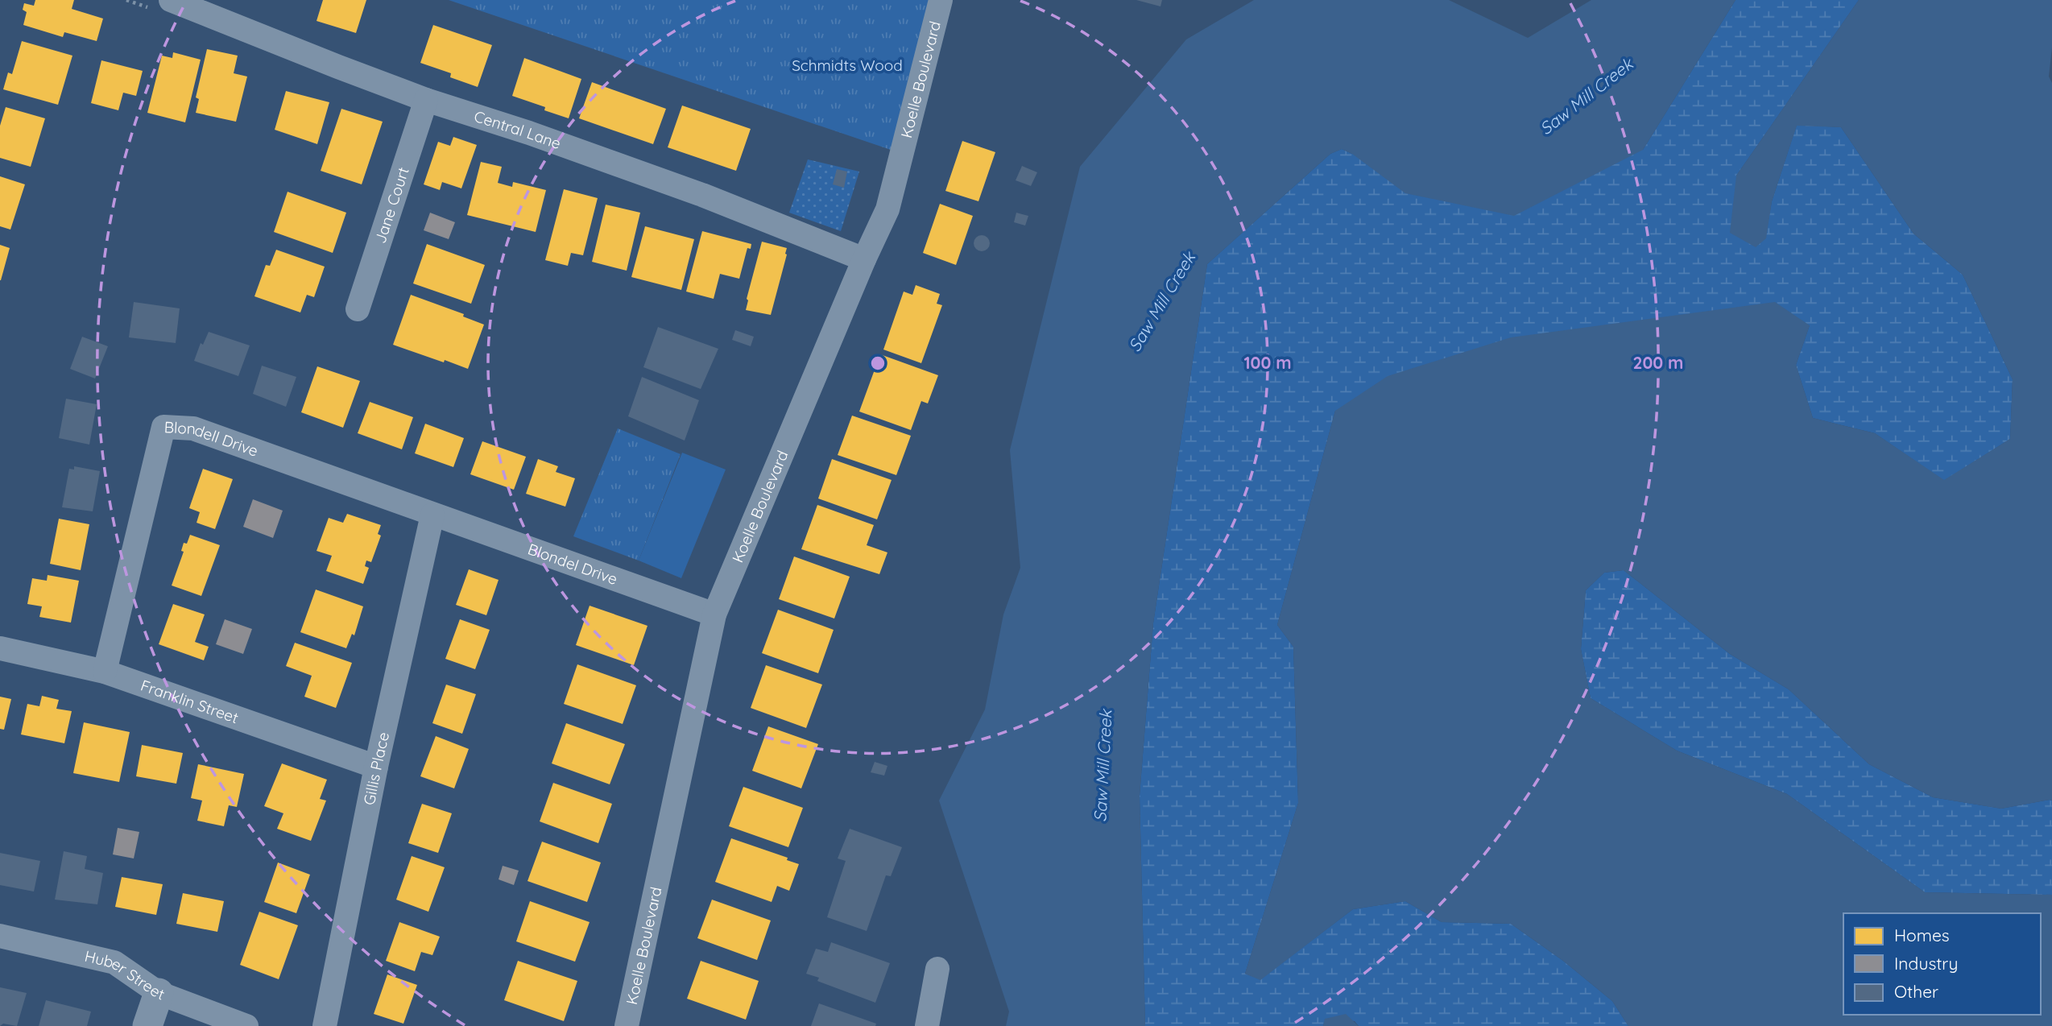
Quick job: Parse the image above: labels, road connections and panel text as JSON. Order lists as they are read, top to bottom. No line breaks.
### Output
{"streets":{"street":["Koelle Boulevard","Central Lane","Jane Court","Blondell Drive","Blondel Drive","Franklin Street","Gillis Place","Huber Street"]},"crossings":[["Koelle Boulevard","Central Lane"],["Koelle Boulevard","Blondel Drive"],["Central Lane","Jane Court"],["Blondell Drive","Blondel Drive"],["Blondell Drive","Franklin Street"],["Blondell Drive","Gillis Place"],["Blondel Drive","Gillis Place"],["Franklin Street","Gillis Place"]],"water":["Saw Mill Creek"],"parks":["Schmidts Wood"],"legend":["Homes","Industry","Other"],"rings":["100 m","200 m"]}
